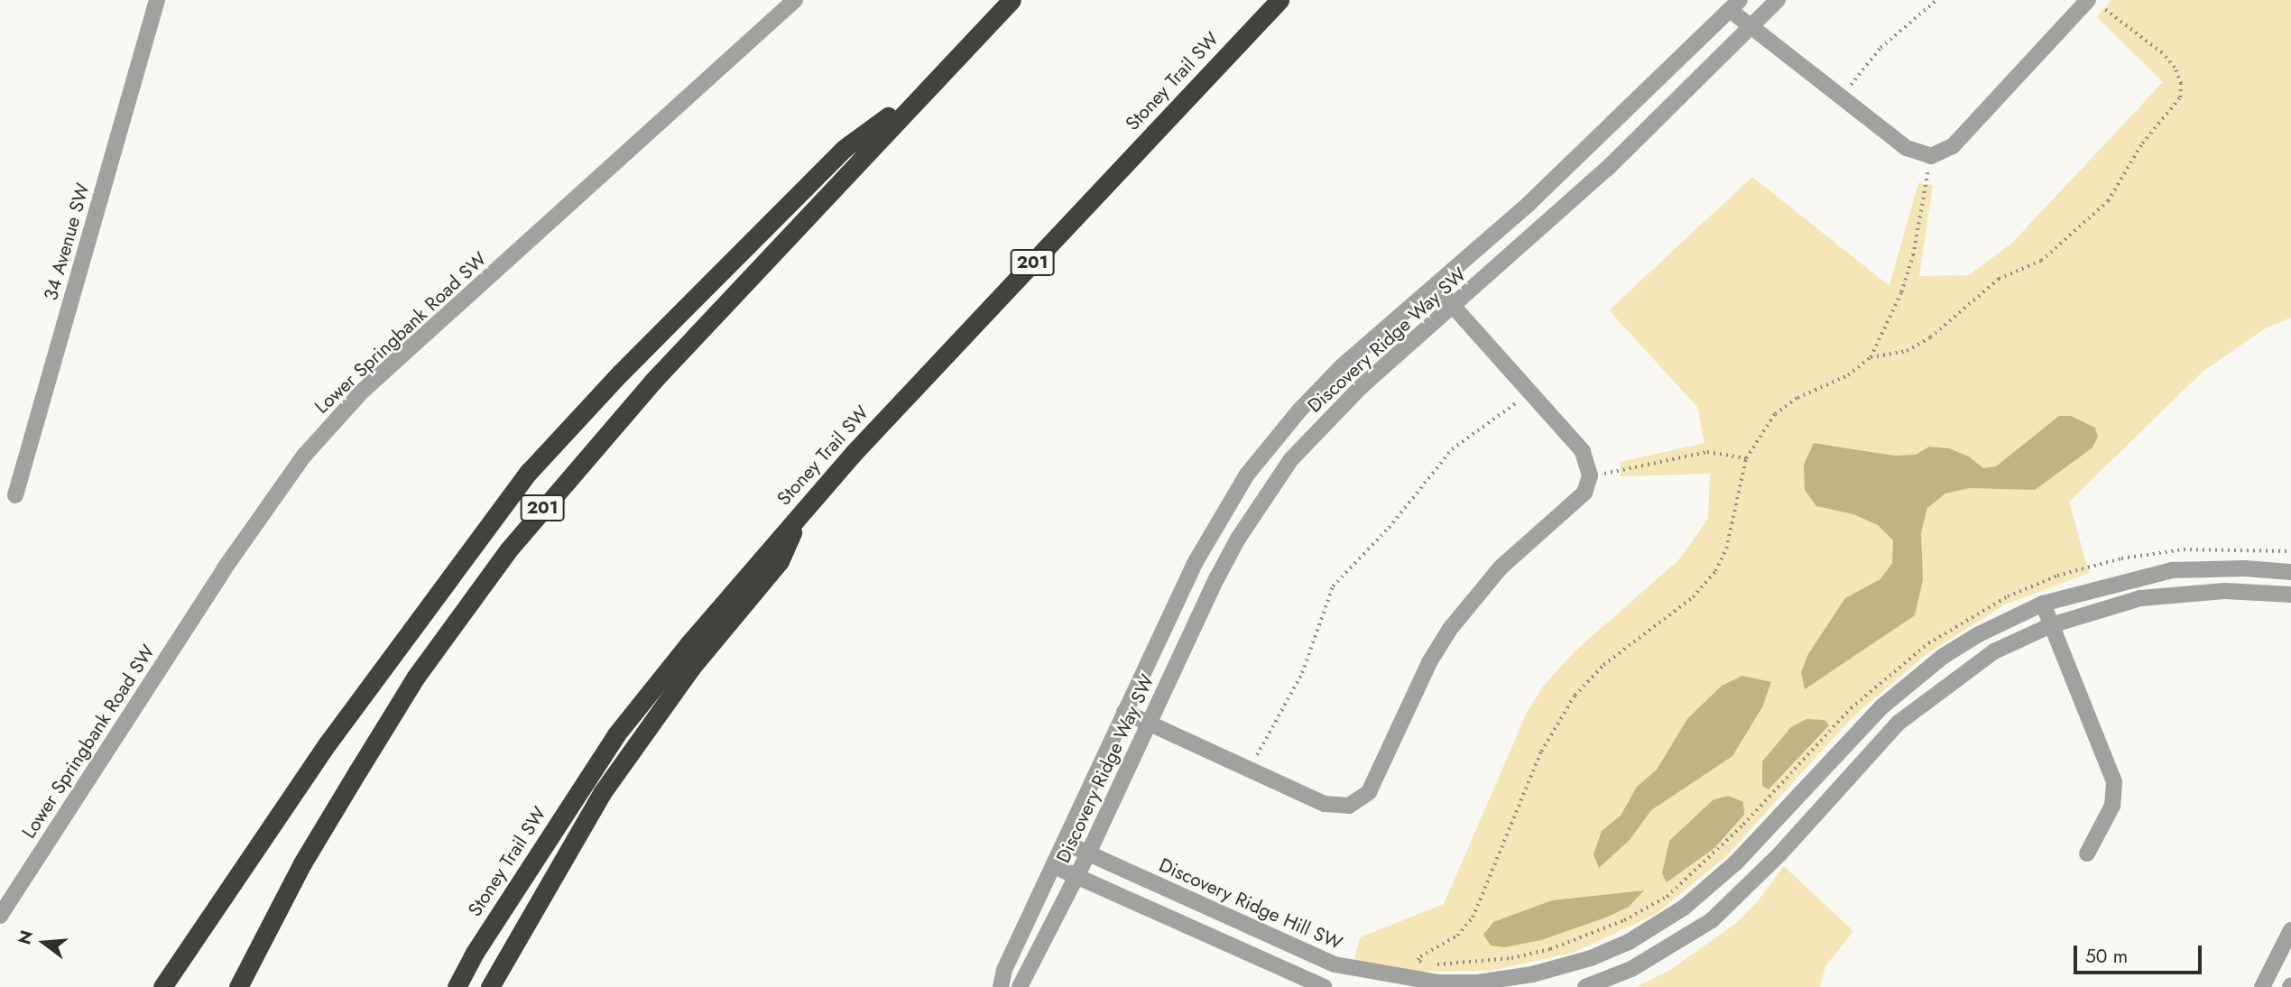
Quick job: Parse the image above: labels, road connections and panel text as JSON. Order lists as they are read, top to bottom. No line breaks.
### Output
{"streets":{"highway":["Stoney Trail SW","201"],"street":["34 Avenue SW","Lower Springbank Road SW","Discovery Ridge Way SW","Discovery Ridge Hill SW"]},"crossings":[["Discovery Ridge Way SW","Discovery Ridge Hill SW"]],"scale_bar":"50 m","north":"left"}
